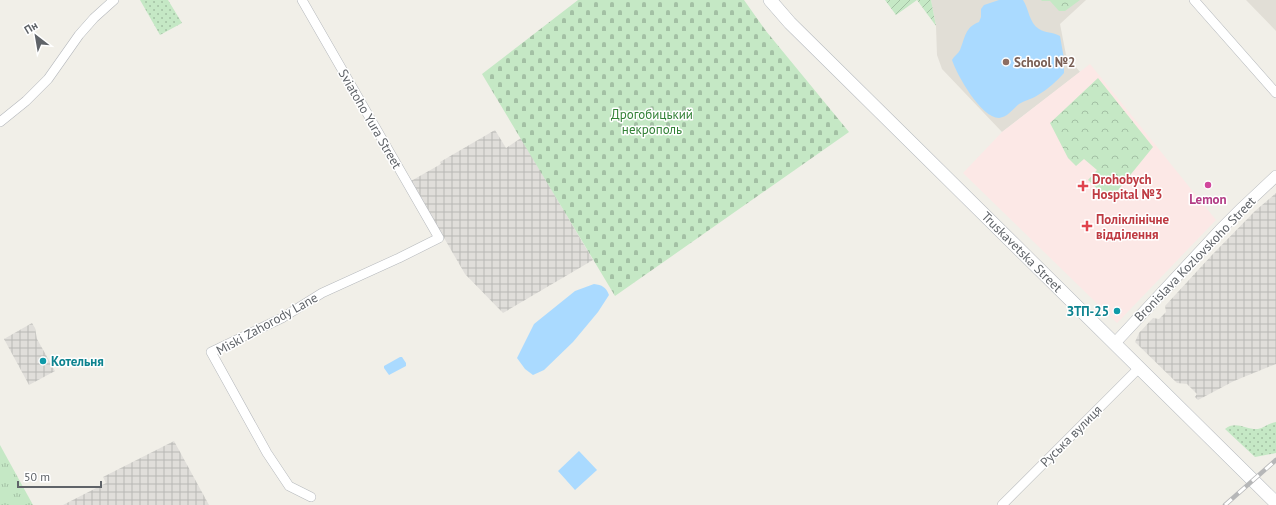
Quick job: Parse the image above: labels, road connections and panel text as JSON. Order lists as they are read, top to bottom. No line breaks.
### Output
{"streets":{"main road":["Truskavetska Street"],"street":["Sviatoho Yura Street","Bronislava Kozlovskoho Street","Miski Zahorody Lane","Руська вулиця"]},"crossings":[["Sviatoho Yura Street","Miski Zahorody Lane"],["Truskavetska Street","Bronislava Kozlovskoho Street"],["Truskavetska Street","Руська вулиця"]],"parks":["Дрогобицький некрополь"],"places":{"other":["School №2","Lemon","ЗТП-25","Котельня"],"health":["Drohobych Hospital №3","Поліклінічне відділення"]},"scale_bar":"50 m","north":"top left"}
